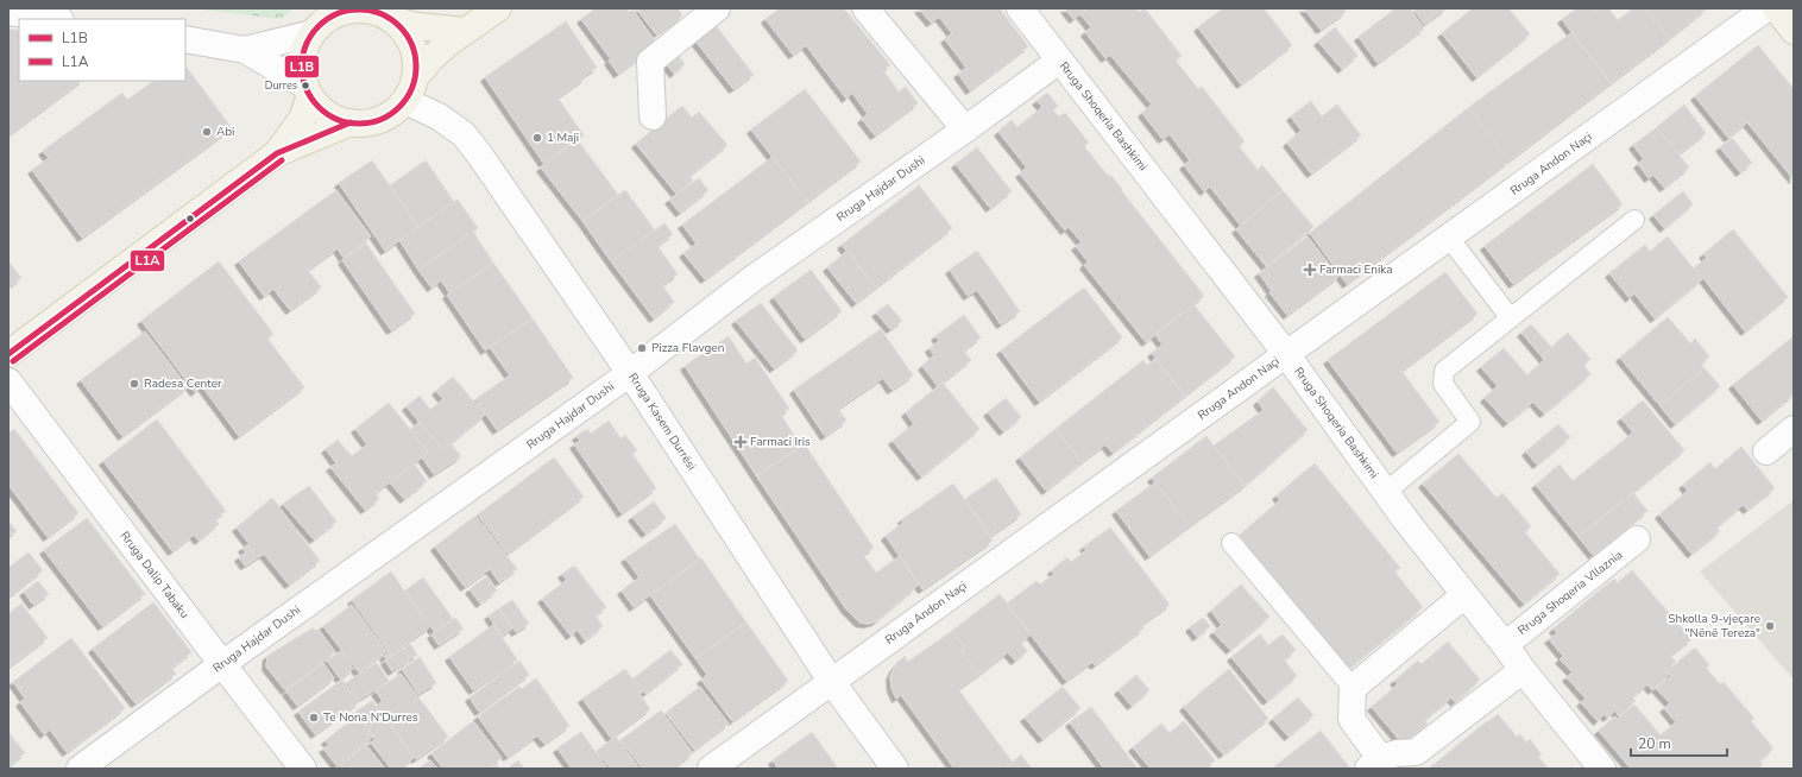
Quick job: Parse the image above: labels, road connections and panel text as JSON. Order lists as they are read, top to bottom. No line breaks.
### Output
{"streets":{"street":["Rruga Shoqeria Bashkimi","Rruga Andon Naçi","Rruga Hajdar Dushi","Rruga Kasem Durrësi","Rruga Dalip Tabaku","Rruga Shoqeria Vllaznia"]},"crossings":[["Rruga Shoqeria Bashkimi","Rruga Andon Naçi"],["Rruga Shoqeria Bashkimi","Rruga Hajdar Dushi"],["Rruga Shoqeria Bashkimi","Rruga Shoqeria Vllaznia"],["Rruga Andon Naçi","Rruga Kasem Durrësi"],["Rruga Hajdar Dushi","Rruga Kasem Durrësi"],["Rruga Hajdar Dushi","Rruga Dalip Tabaku"]],"places":{"other":["Durres","Abi","1 Maji","Pizza Flavgen","Radesa Center","Shkolla 9-vjeçare \"Nënë Tereza\"","Te Nona N'Durres"],"health":["Farmaci Enika","Farmaci Iris"]},"lines":["transit line L1B","transit line L1A"],"legend":["L1B","L1A"],"scale_bar":"20 m"}
